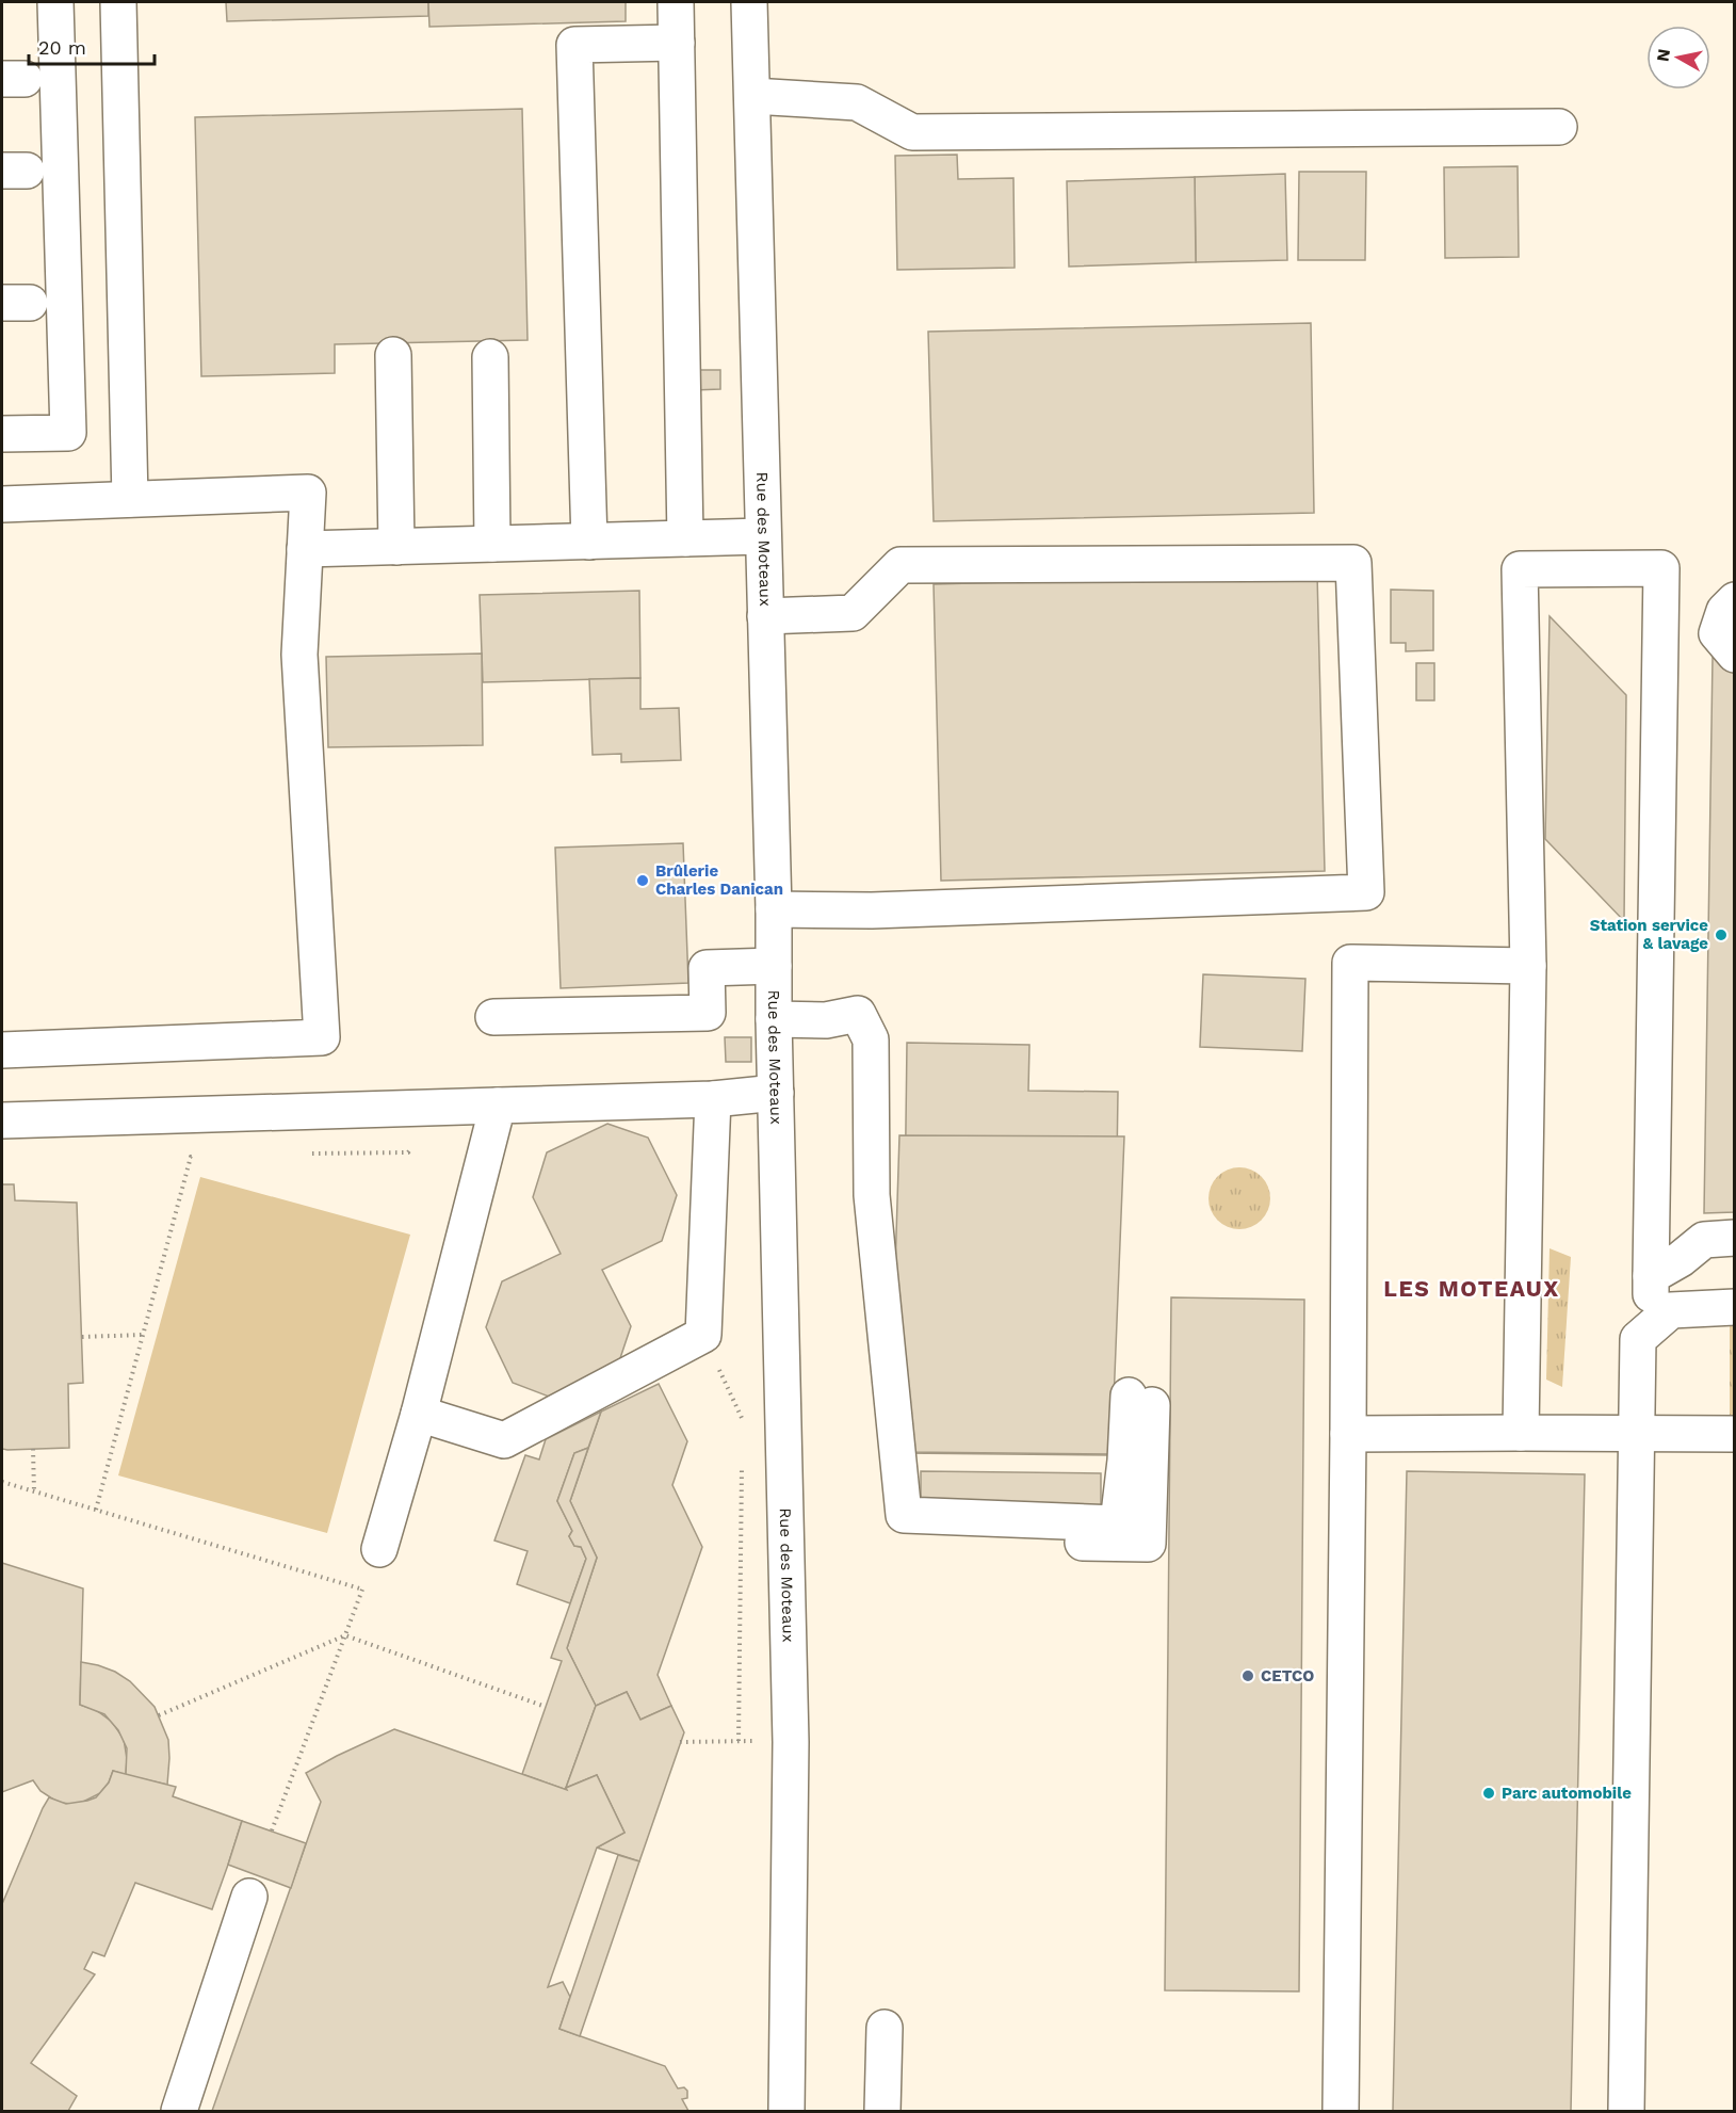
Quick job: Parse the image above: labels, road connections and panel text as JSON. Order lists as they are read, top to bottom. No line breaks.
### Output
{"streets":{"street":["Rue des Moteaux"]},"districts":["LES MOTEAUX"],"places":["Brûlerie Charles Danican","Station service & lavage","CETCO","Parc automobile"],"scale_bar":"20 m","north":"left"}
